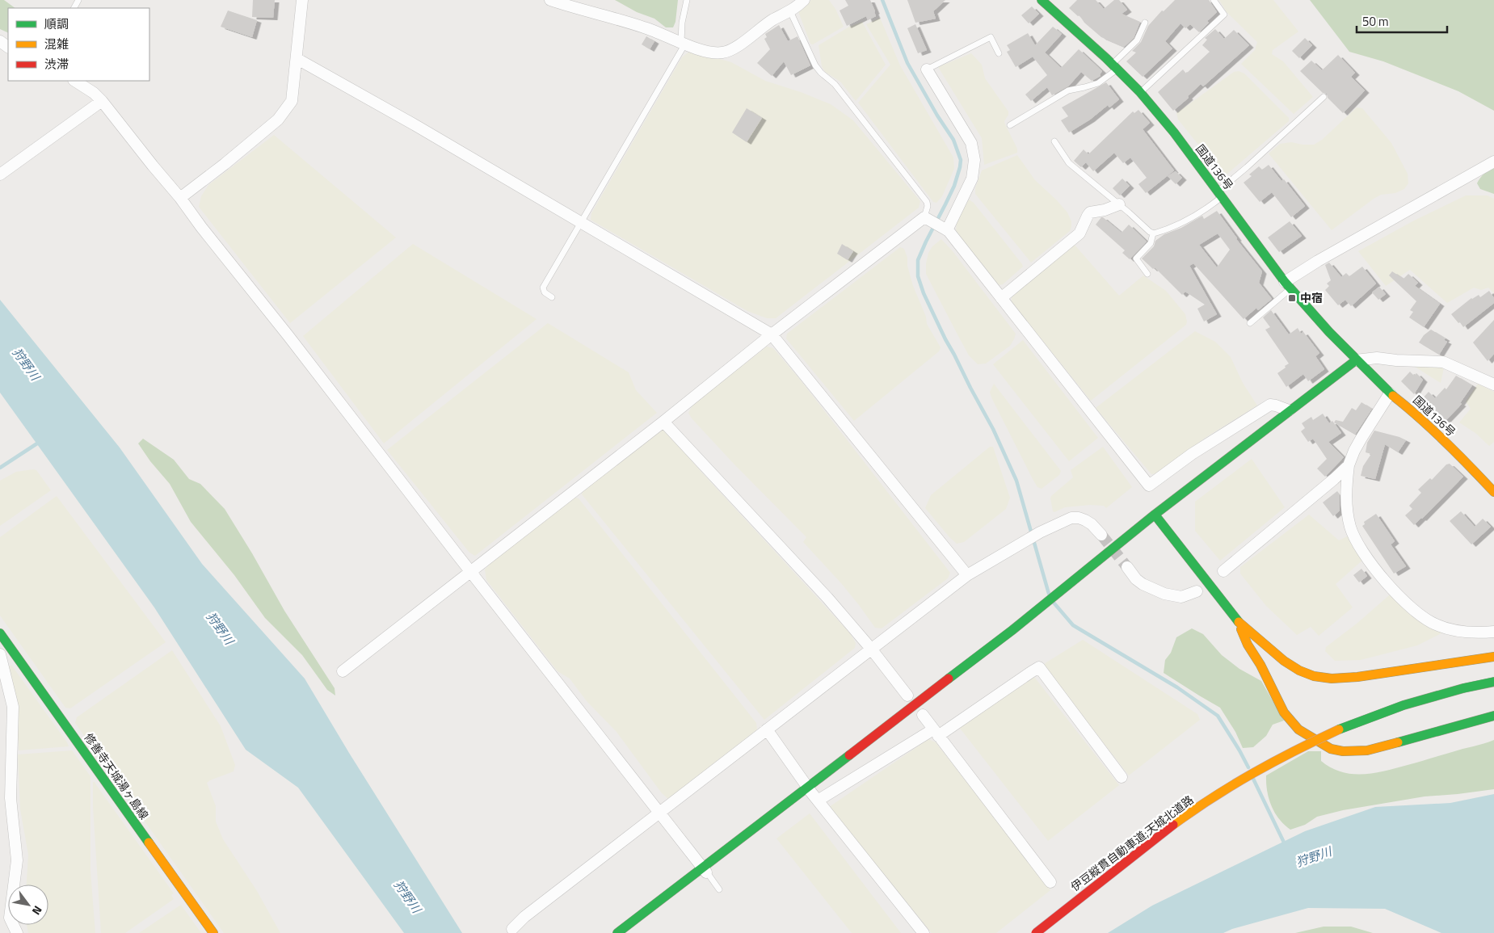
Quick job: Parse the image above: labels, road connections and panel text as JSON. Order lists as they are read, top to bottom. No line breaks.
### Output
{"streets":{"main road":["国道136号","修善寺天城湯ヶ島線","伊豆縦貫自動車道;天城北道路"]},"water":["狩野川"],"places":{"transit":["中宿"]},"legend":["順調","混雑","渋滞"],"scale_bar":"50 m","north":"bottom right"}
